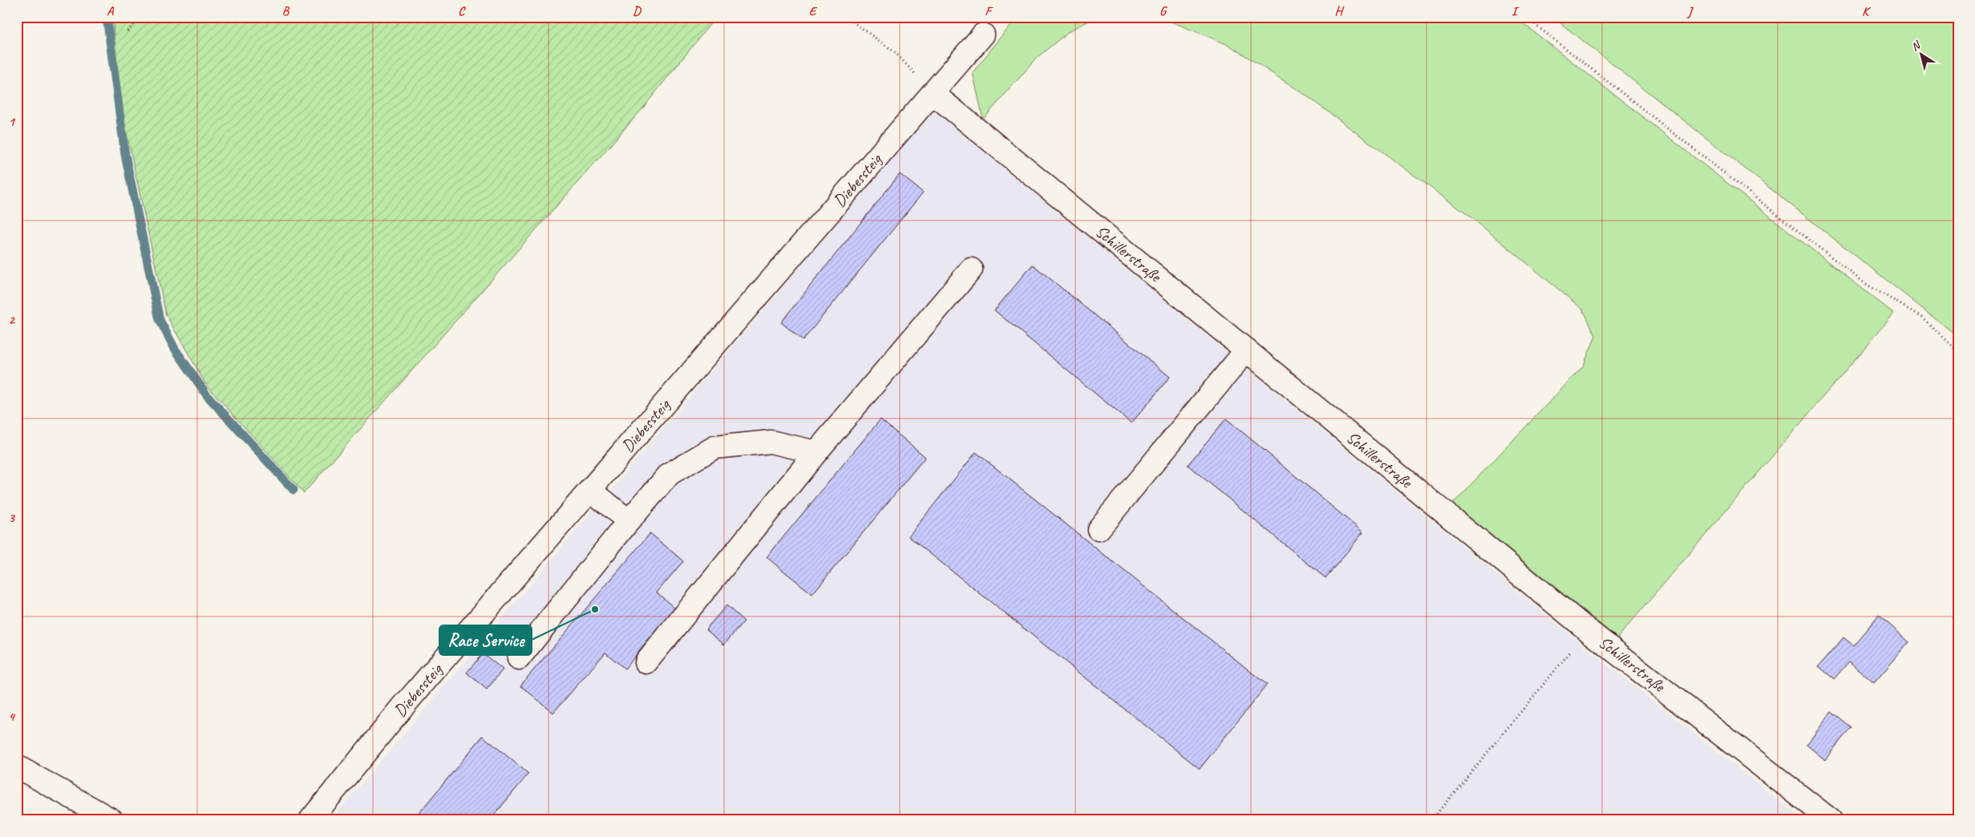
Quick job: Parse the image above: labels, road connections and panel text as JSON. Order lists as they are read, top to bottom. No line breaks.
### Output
{"streets":{"street":["Diebessteig","Schillerstraße"]},"crossings":[["Diebessteig","Schillerstraße"]],"places":["Race Service"],"north":"top left","grid":{"columns":["A","B","C","D","E","F","G","H","I","J","K"],"rows":["1","2","3","4"]}}
